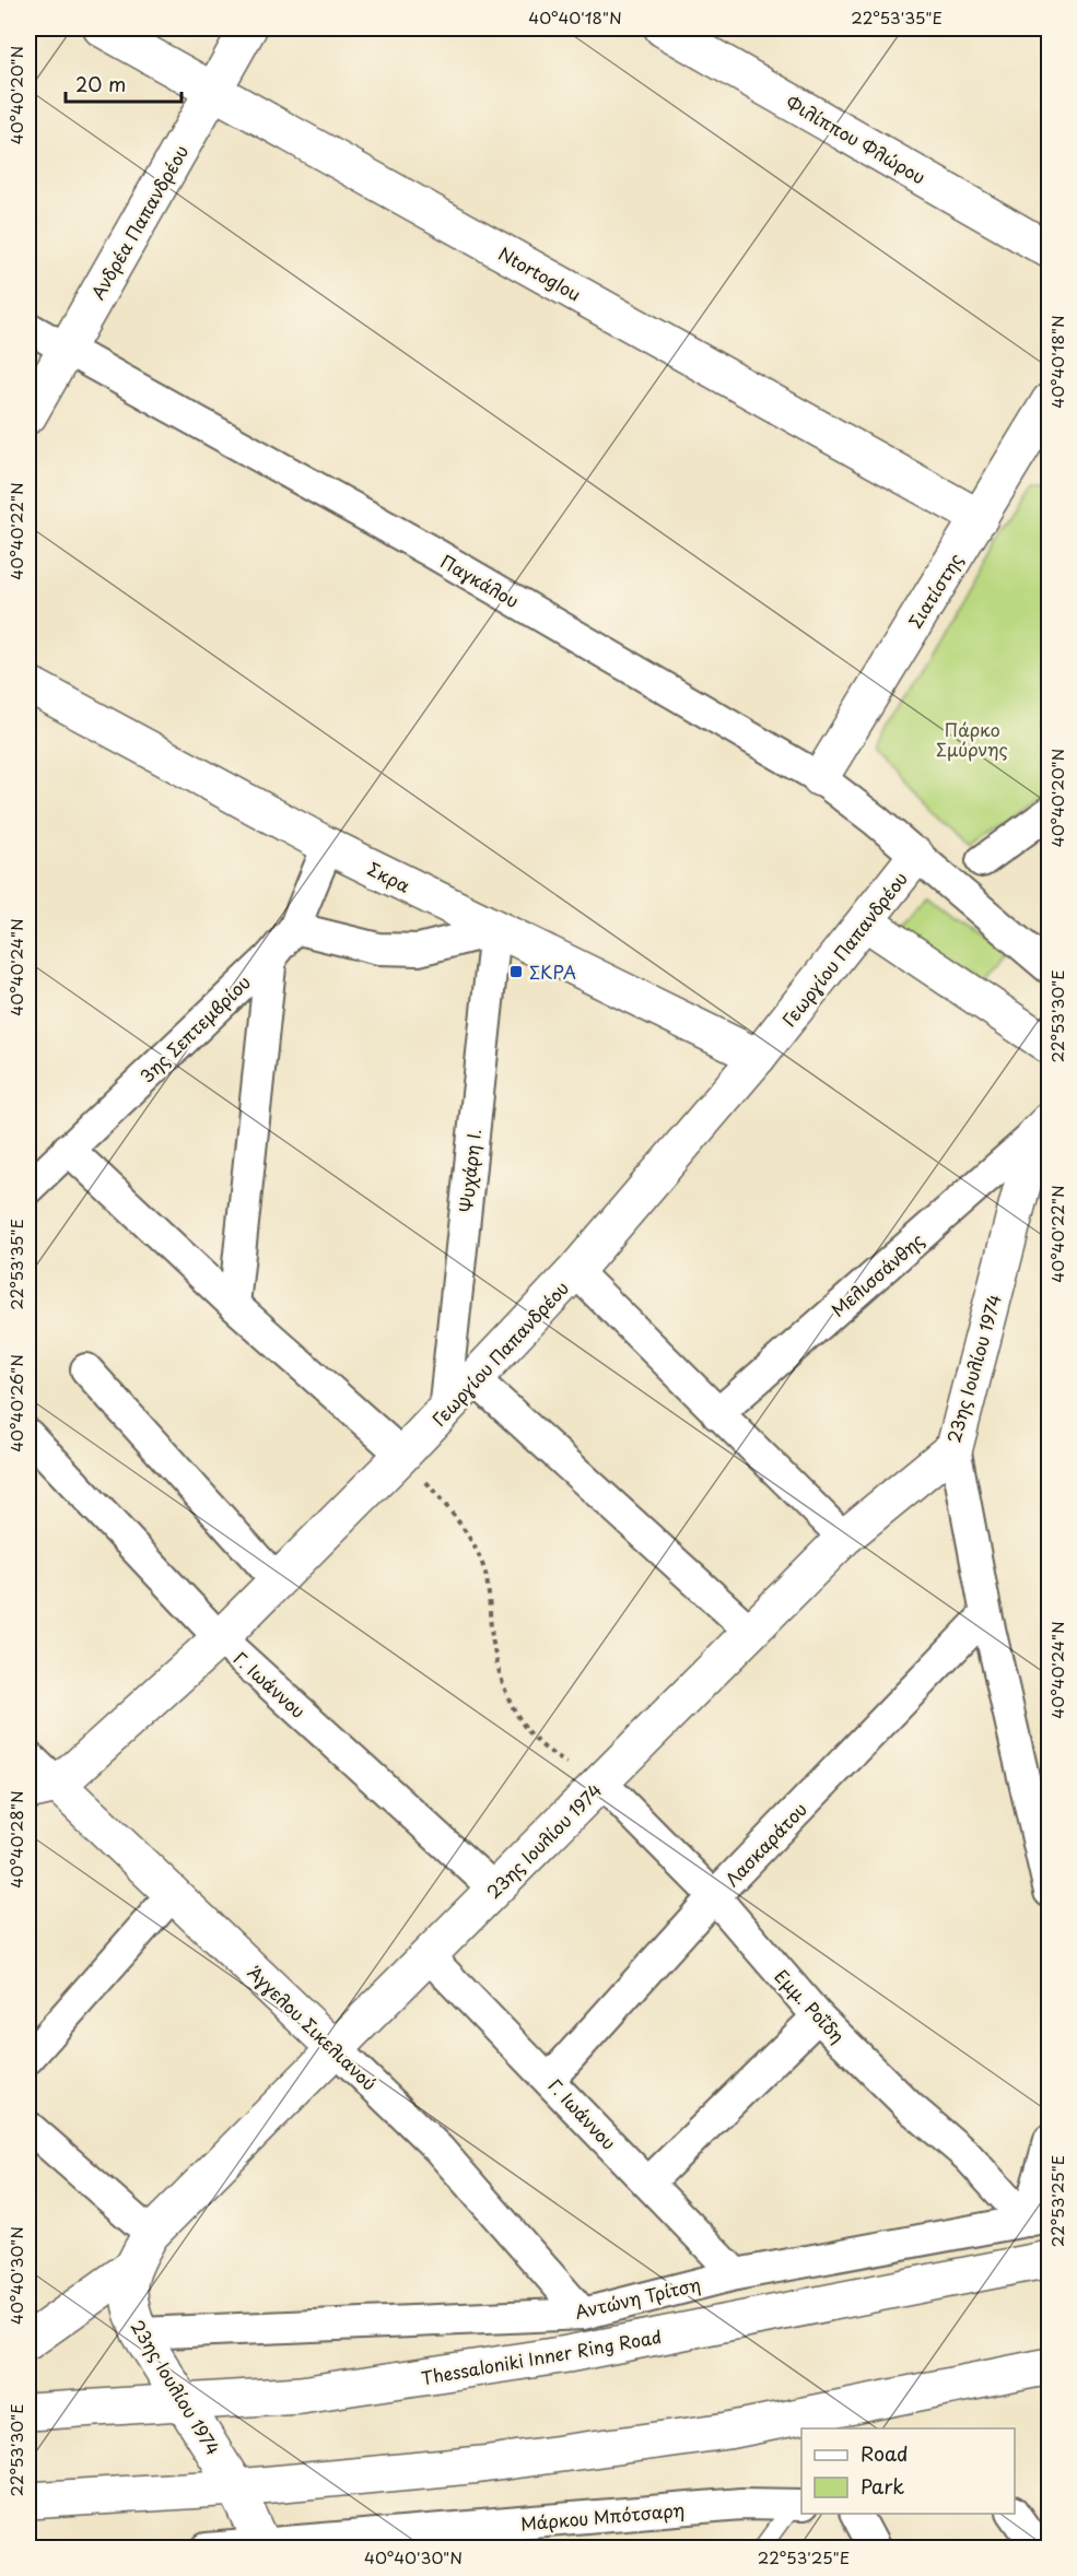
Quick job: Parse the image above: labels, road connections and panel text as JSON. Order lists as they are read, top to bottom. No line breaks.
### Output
{"streets":{"main road":["Φιλίππου Φλώρου","Ανδρέα Παπανδρέου","Ntortoglou","Σιατίστης","Σκρα","Γεωργίου Παπανδρέου","23ης Ιουλίου 1974","Άγγελου Σικελιανού","Thessaloniki Inner Ring Road"],"street":["Παγκάλου","3ης Σεπτεμβρίου","Ψυχάρη Ι.","Μελισσάνθης","Γ. Ιωάννου","Λασκαράτου","Εμμ. Ροΐδη","Αντώνη Τρίτση","Μάρκου Μπότσαρη"]},"crossings":[["Ανδρέα Παπανδρέου","Ntortoglou"],["Ανδρέα Παπανδρέου","Παγκάλου"],["Ntortoglou","Σιατίστης"],["Παγκάλου","Σιατίστης"],["Παγκάλου","Γεωργίου Παπανδρέου"],["Σκρα","Γεωργίου Παπανδρέου"],["Σκρα","3ης Σεπτεμβρίου"],["Σκρα","Ψυχάρη Ι."],["Γεωργίου Παπανδρέου","Ψυχάρη Ι."],["Γεωργίου Παπανδρέου","Γ. Ιωάννου"],["Γεωργίου Παπανδρέου","Άγγελου Σικελιανού"],["Μελισσάνθης","23ης Ιουλίου 1974"],["23ης Ιουλίου 1974","Γ. Ιωάννου"],["23ης Ιουλίου 1974","Εμμ. Ροΐδη"],["23ης Ιουλίου 1974","Άγγελου Σικελιανού"],["23ης Ιουλίου 1974","Αντώνη Τρίτση"],["23ης Ιουλίου 1974","Thessaloniki Inner Ring Road"],["23ης Ιουλίου 1974","Μάρκου Μπότσαρη"],["Γ. Ιωάννου","Λασκαράτου"],["Γ. Ιωάννου","Αντώνη Τρίτση"],["Λασκαράτου","Εμμ. Ροΐδη"],["Εμμ. Ροΐδη","Αντώνη Τρίτση"],["Άγγελου Σικελιανού","Αντώνη Τρίτση"]],"parks":["Πάρκο Σμύρνης"],"places":{"transit":["ΣΚΡΑ"]},"legend":["Road","Park"],"scale_bar":"20 m","coordinates":["40°40'18\"N","22°53'35\"E","40°40'20\"N","40°40'22\"N","40°40'24\"N","22°53'30\"E","40°40'26\"N","40°40'28\"N","22°53'25\"E","40°40'30\"N"]}
